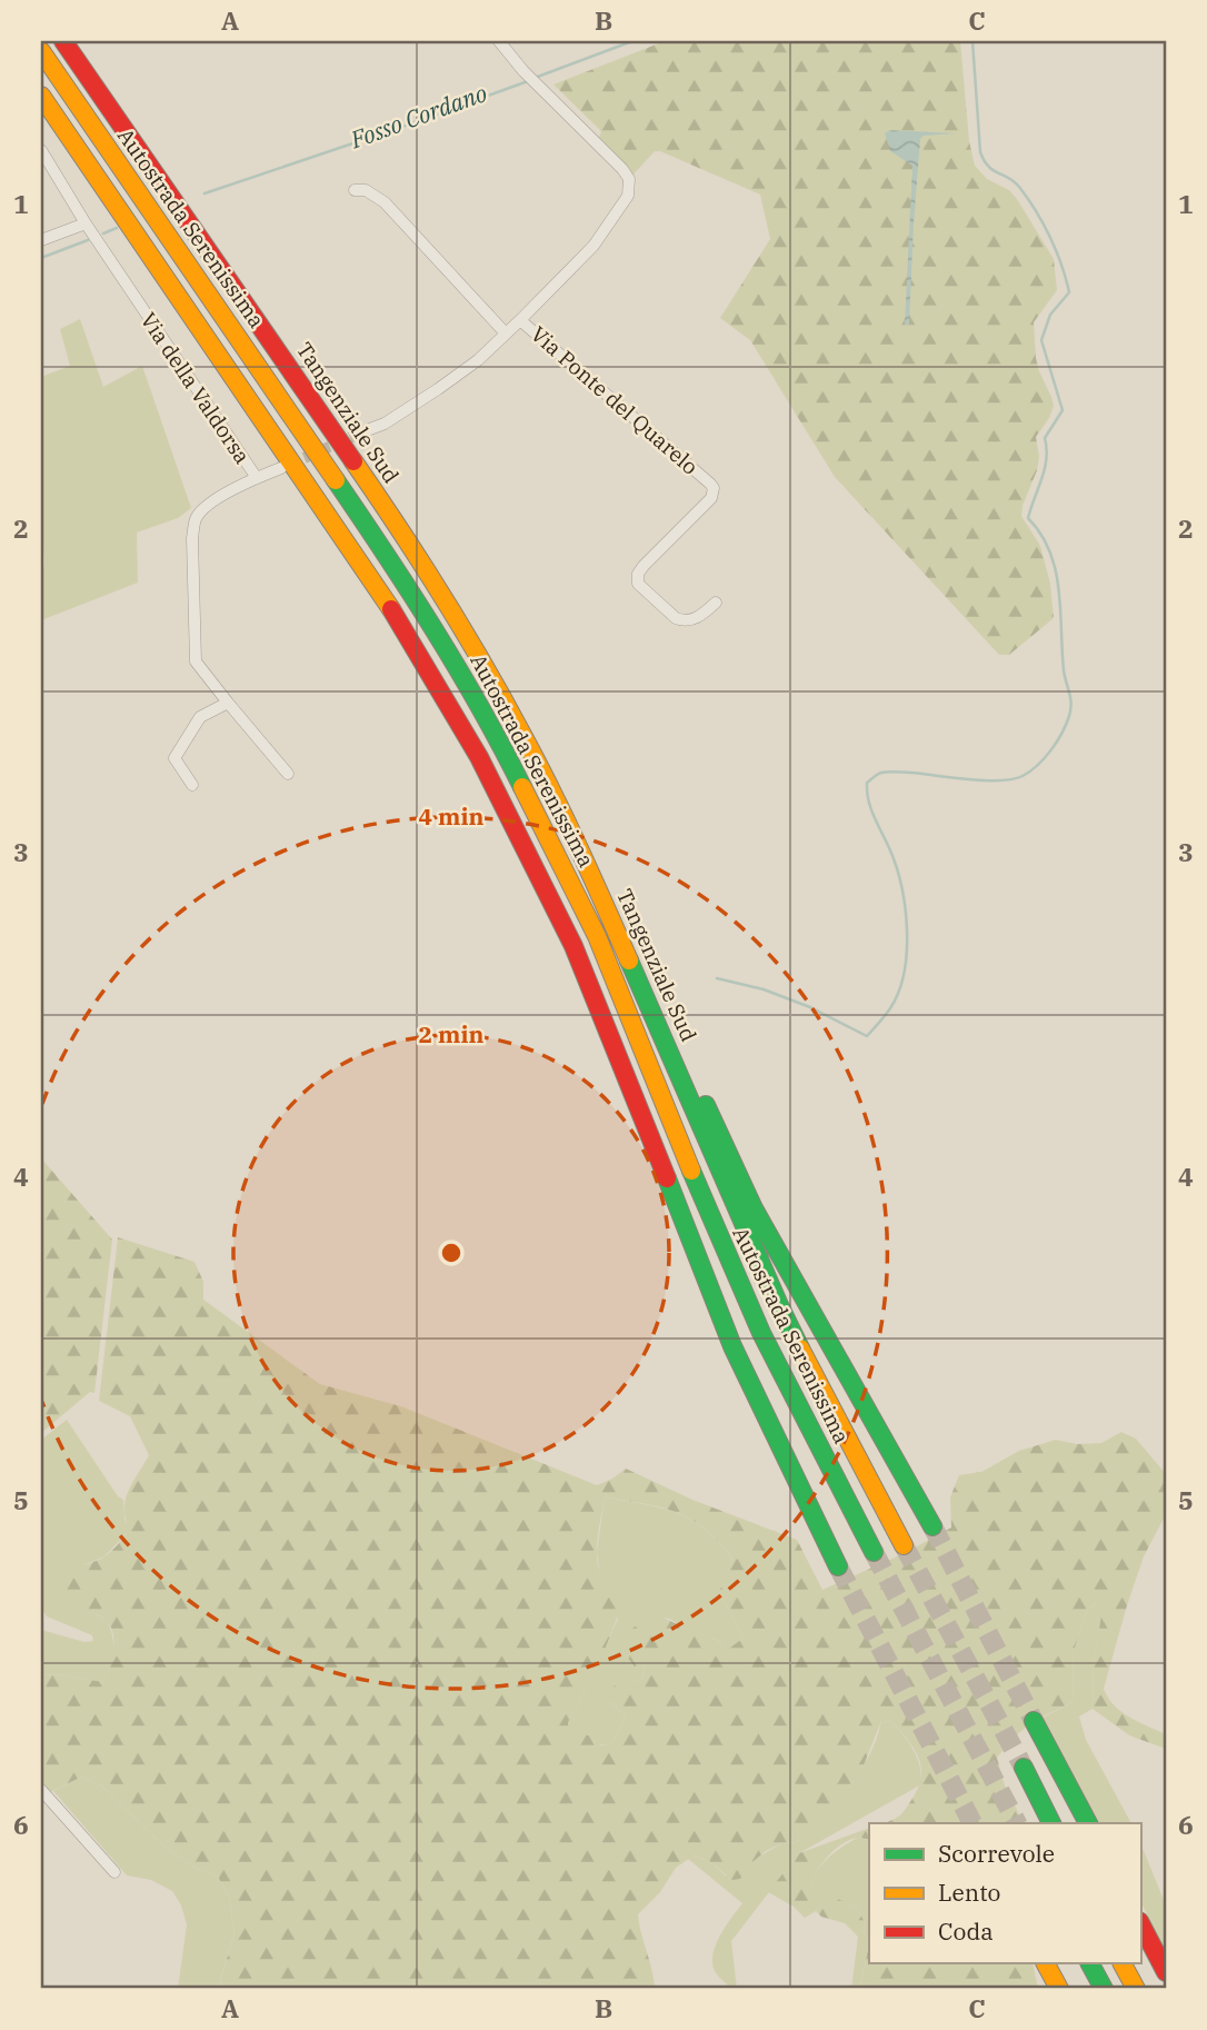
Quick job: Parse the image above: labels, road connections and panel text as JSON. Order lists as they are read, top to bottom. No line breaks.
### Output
{"streets":{"highway":["Autostrada Serenissima","Tangenziale Sud"],"street":["Via della Valdorsa","Via Ponte del Quarelo"]},"water":["Fosso Cordano"],"legend":["Scorrevole","Lento","Coda"],"grid":{"columns":["A","B","C"],"rows":["1","2","3","4","5","6"]},"rings":["4 min","2 min"]}
